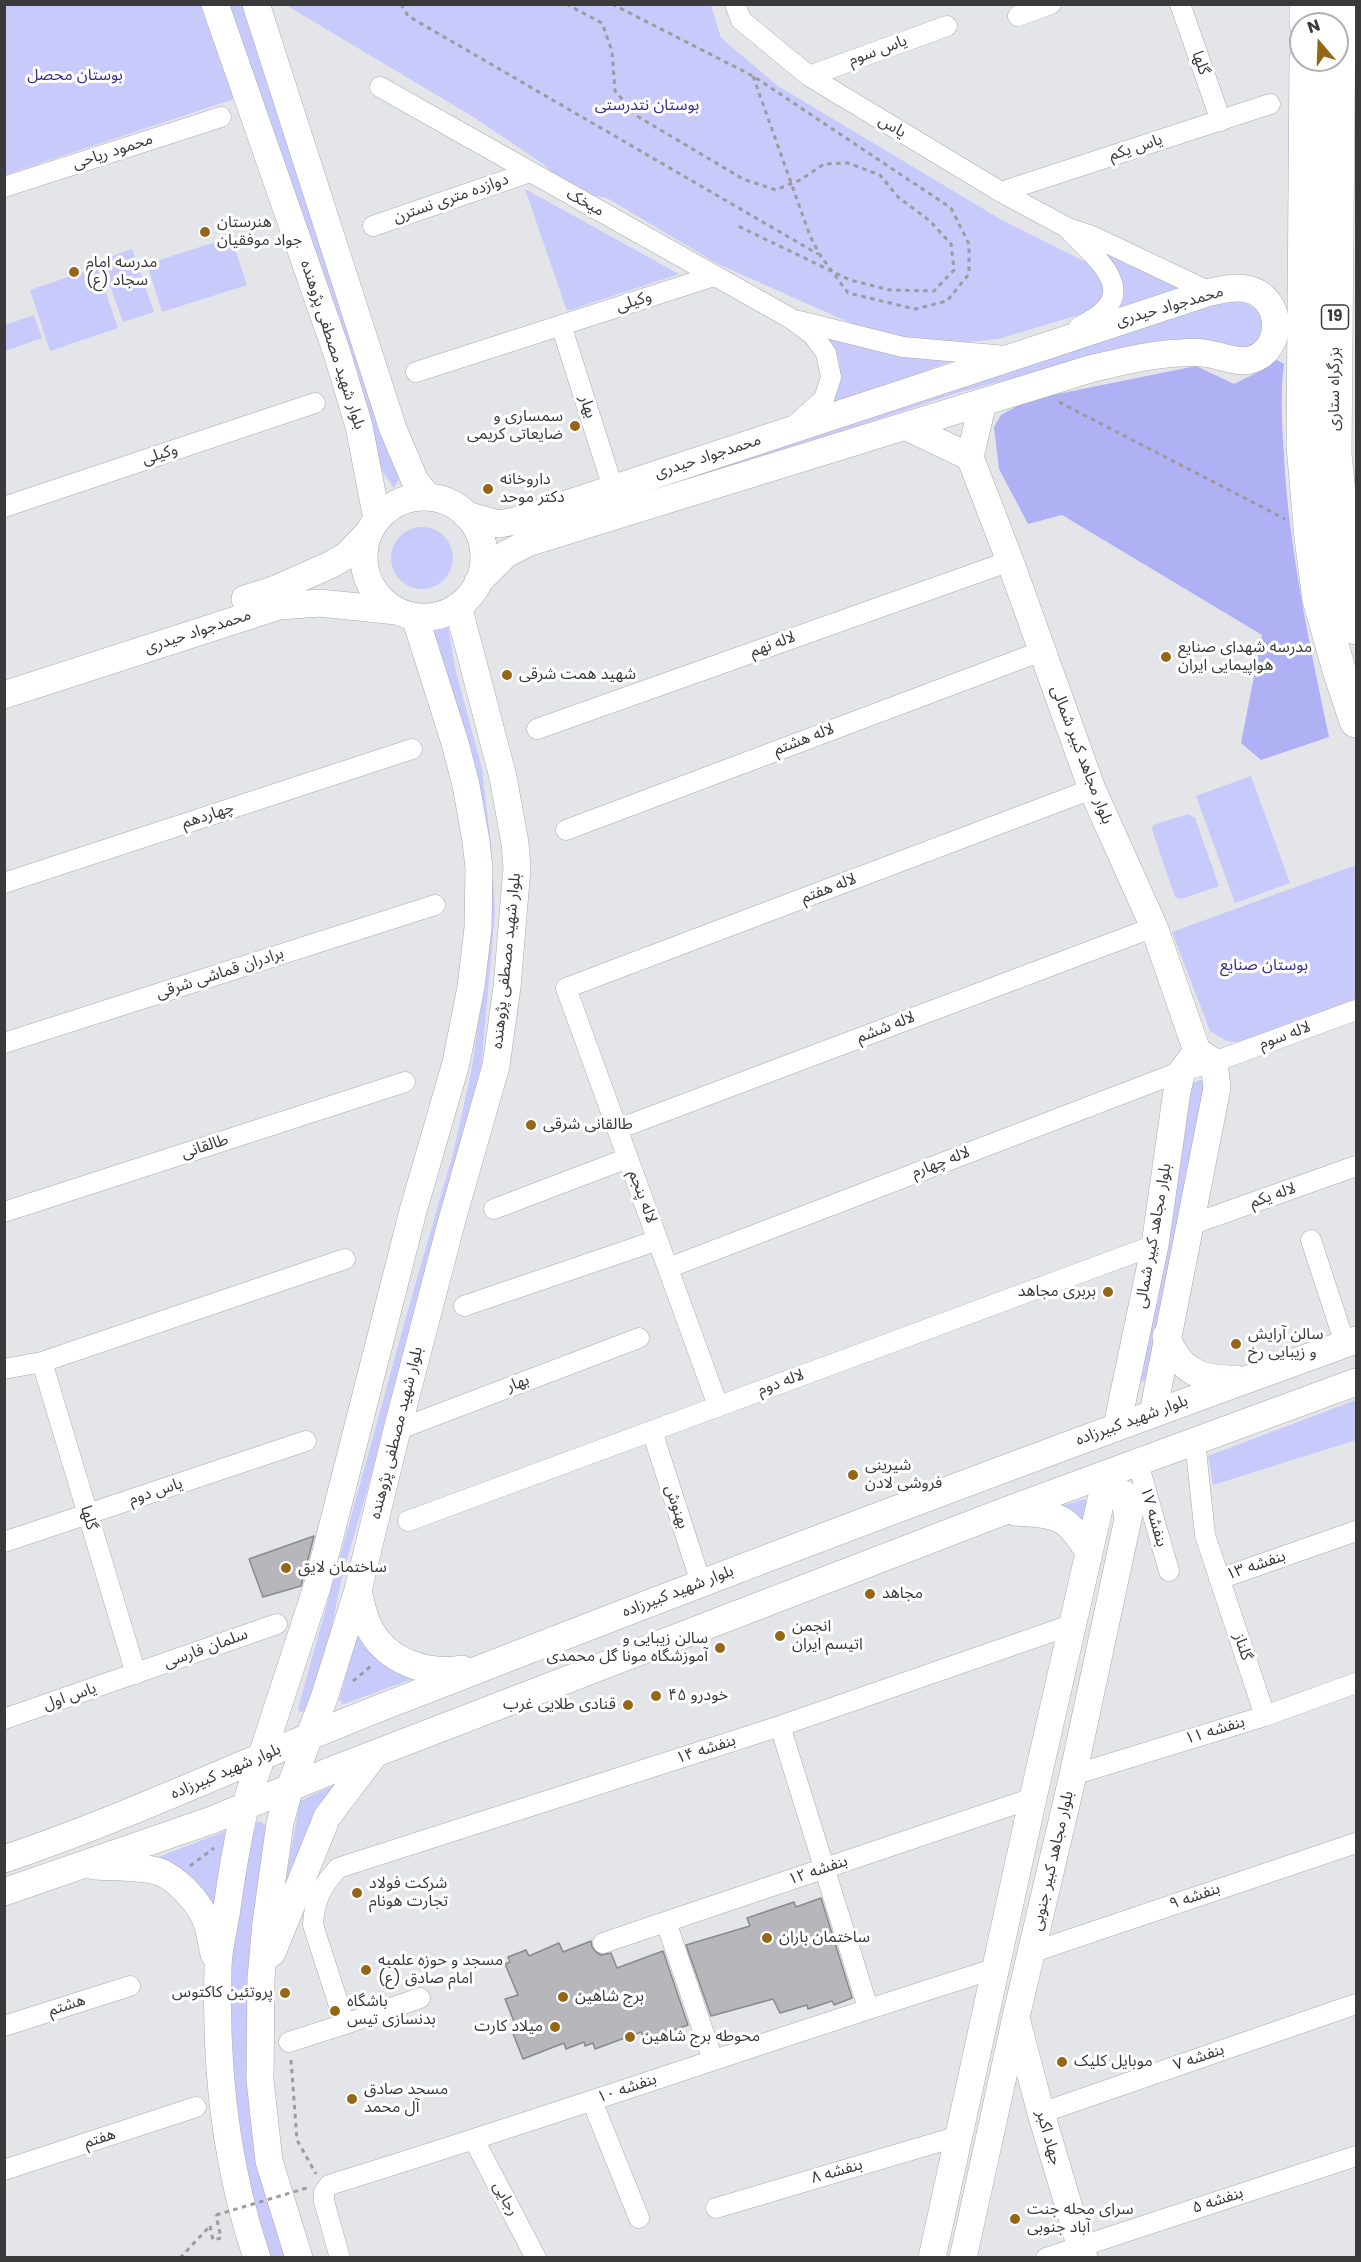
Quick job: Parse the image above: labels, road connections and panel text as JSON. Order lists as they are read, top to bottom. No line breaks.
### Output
{"streets":{"highway":["19","بزرگراه ستاری"],"main road":["محمدجواد حیدری","بلوار شهید مصطفی پژوهنده","بلوار مجاهد کبیر شمالی","بلوار شهید کبیرزاده","بلوار مجاهد کبیر جنوبی","جهاد اکبر"],"street":["یاس سوم","گلها","یاس","یاس یکم","محمود ریاحی","دوازده متری نسترن","میخک","وکیلی","بهار","لاله نهم","لاله هشتم","چهاردهم","لاله هفتم","برادران قماشی شرقی","لاله ششم","لاله سوم","طالقانی","لاله چهارم","لاله یکم","لاله پنجم","لاله دوم","یاس دوم","بهنوش","بنفشه ۱۷","بنفشه ۱۳","گلناز","سلمان فارسی","یاس اول","بنفشه ۱۱","بنفشه ۱۴","بنفشه ۱۲","بنفشه ۹","هشتم","بنفشه ۷","بنفشه ۱۰","هفتم","بنفشه ۸","رجایی","بنفشه ۵"]},"crossings":[["یاس سوم","یاس"],["گلها","یاس یکم"],["گلها","یاس دوم"],["گلها","سلمان فارسی"],["گلها","یاس اول"],["یاس","یاس یکم"],["دوازده متری نسترن","میخک"],["میخک","وکیلی"],["وکیلی","بهار"],["محمدجواد حیدری","بلوار شهید مصطفی پژوهنده"],["محمدجواد حیدری","بهار"],["بلوار شهید مصطفی پژوهنده","بهار"],["بلوار شهید مصطفی پژوهنده","بلوار شهید کبیرزاده"],["لاله نهم","بلوار مجاهد کبیر شمالی"],["لاله هشتم","بلوار مجاهد کبیر شمالی"],["بلوار مجاهد کبیر شمالی","لاله هفتم"],["بلوار مجاهد کبیر شمالی","لاله ششم"],["بلوار مجاهد کبیر شمالی","لاله سوم"],["بلوار مجاهد کبیر شمالی","لاله چهارم"],["بلوار مجاهد کبیر شمالی","لاله یکم"],["بلوار مجاهد کبیر شمالی","لاله دوم"],["بلوار مجاهد کبیر شمالی","بلوار شهید کبیرزاده"],["لاله هفتم","لاله پنجم"],["لاله ششم","لاله پنجم"],["لاله سوم","لاله چهارم"],["لاله چهارم","لاله پنجم"],["لاله پنجم","لاله دوم"],["لاله دوم","بهنوش"],["بلوار شهید کبیرزاده","بهنوش"],["بنفشه ۱۷","بلوار مجاهد کبیر جنوبی"],["بنفشه ۱۳","گلناز"],["گلناز","بنفشه ۱۱"],["سلمان فارسی","یاس اول"],["بنفشه ۱۱","بلوار مجاهد کبیر جنوبی"],["بنفشه ۱۴","بلوار مجاهد کبیر جنوبی"],["بلوار مجاهد کبیر جنوبی","بنفشه ۱۲"],["بلوار مجاهد کبیر جنوبی","بنفشه ۹"],["بلوار مجاهد کبیر جنوبی","بنفشه ۱۰"],["بلوار مجاهد کبیر جنوبی","جهاد اکبر"],["بلوار مجاهد کبیر جنوبی","بنفشه ۸"],["بنفشه ۷","جهاد اکبر"],["بنفشه ۱۰","رجایی"],["جهاد اکبر","بنفشه ۵"]],"parks":["بوستان محصل","بوستان نتدرستی","بوستان صنایع"],"places":["هنرستان جواد موفقیان","مدرسه امام سجاد (ع)","سمساری و ضایعاتی کریمی","داروخانه دکتر موحد","مدرسه شهدای صنایع هواپیمایی ایران","شهید همت شرقی","طالقانی شرقی","بربری مجاهد","سالن آرایش و زیبایی رخ","شیرینی فروشی لادن","ساختمان لایق","مجاهد","انجمن اتیسم ایران","سالن زیبایی و آموزشگاه مونا گل محمدی","خودرو ۴۵","قنادی طلایی غرب","شرکت فولاد تجارت هونام","ساختمان باران","مسجد و حوزه علمیه امام صادق (ع)","پروتئین کاکتوس","برج شاهین","باشگاه بدنسازی تیس","میلاد کارت","محوطه برج شاهین","موبایل کلیک","مسجد صادق آل محمد","سرای محله جنت آباد جنوبی"],"north":"top"}
